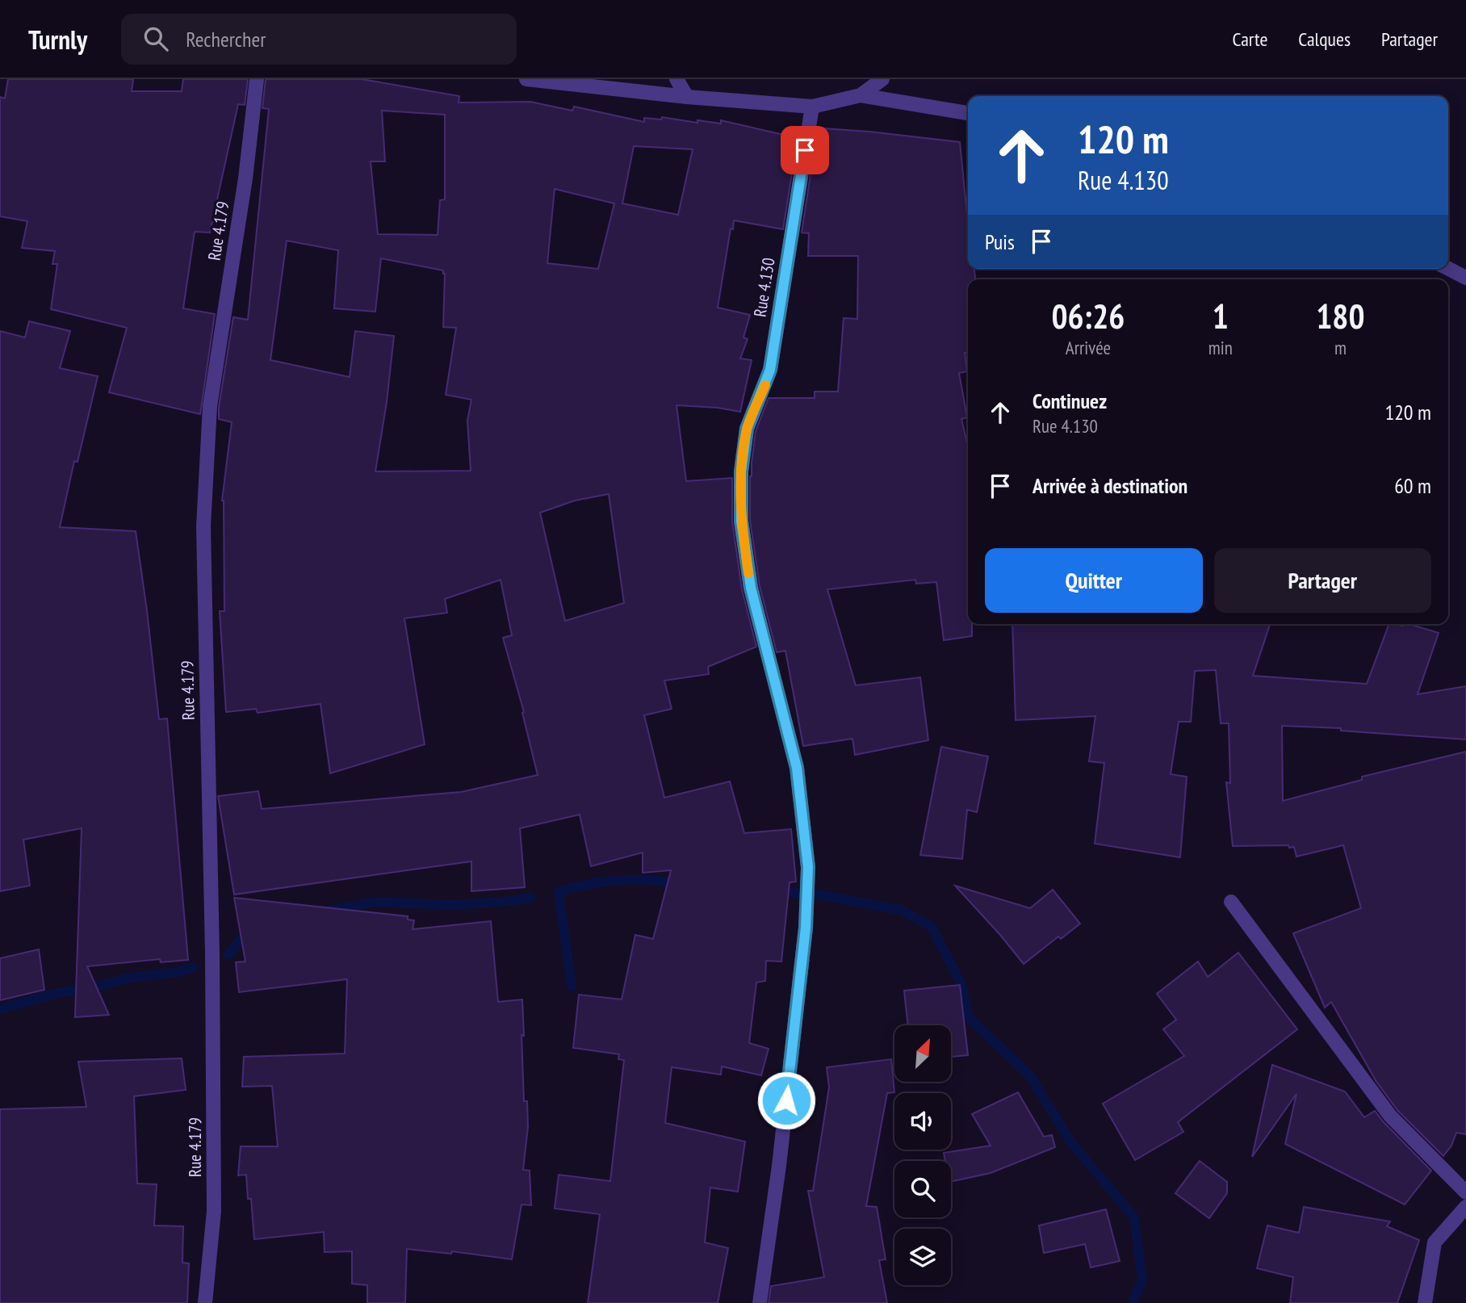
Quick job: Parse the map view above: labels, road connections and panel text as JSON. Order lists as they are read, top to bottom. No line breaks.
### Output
{"streets":{"street":["Rue 4.179","Rue 4.130"]},"north":"top right","page":{"header":"Turnly","search":"Rechercher","nav":["Carte","Calques","Partager"],"turn":["120 m","Rue 4.130"],"then":"Puis","eta":["06:26","Arrivée","1","min","180","m"],"list":[{"name":"Continuez","note":"Rue 4.130","value":"120 m"},{"name":"Arrivée à destination","value":"60 m"}],"buttons":["Quitter","Partager"]}}
